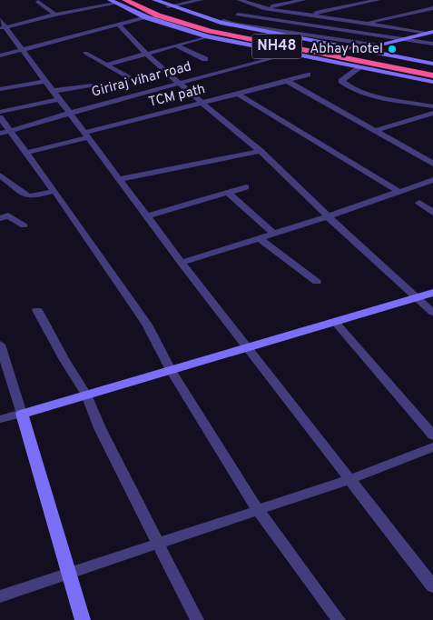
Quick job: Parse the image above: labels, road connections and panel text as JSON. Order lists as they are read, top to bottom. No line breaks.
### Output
{"streets":{"highway":["NH48"],"street":["Giriraj vihar road","TCM path"]},"places":["Abhay hotel"]}
